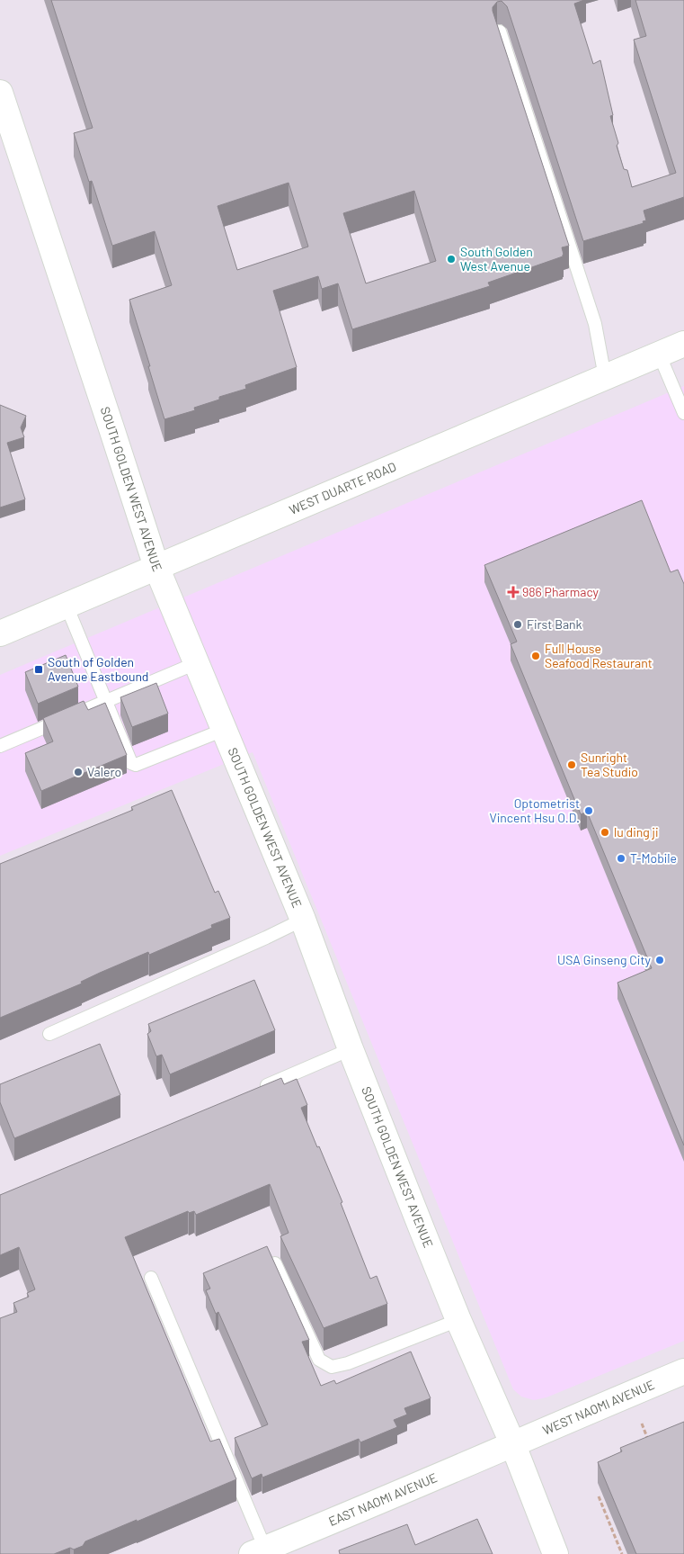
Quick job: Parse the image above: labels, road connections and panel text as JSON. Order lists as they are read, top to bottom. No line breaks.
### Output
{"streets":{"street":["WEST DUARTE ROAD","SOUTH GOLDEN WEST AVENUE","WEST NAOMI AVENUE","EAST NAOMI AVENUE"]},"crossings":[["WEST DUARTE ROAD","SOUTH GOLDEN WEST AVENUE"],["SOUTH GOLDEN WEST AVENUE","WEST NAOMI AVENUE"],["SOUTH GOLDEN WEST AVENUE","EAST NAOMI AVENUE"],["WEST NAOMI AVENUE","EAST NAOMI AVENUE"]],"places":{"other":["South Golden West Avenue","First Bank","Full House Seafood Restaurant","Sunright Tea Studio","Valero","Optometrist Vincent Hsu O.D.","lu ding ji","T-Mobile","USA Ginseng City"],"health":["986 Pharmacy"],"transit":["South of Golden Avenue Eastbound"]}}
